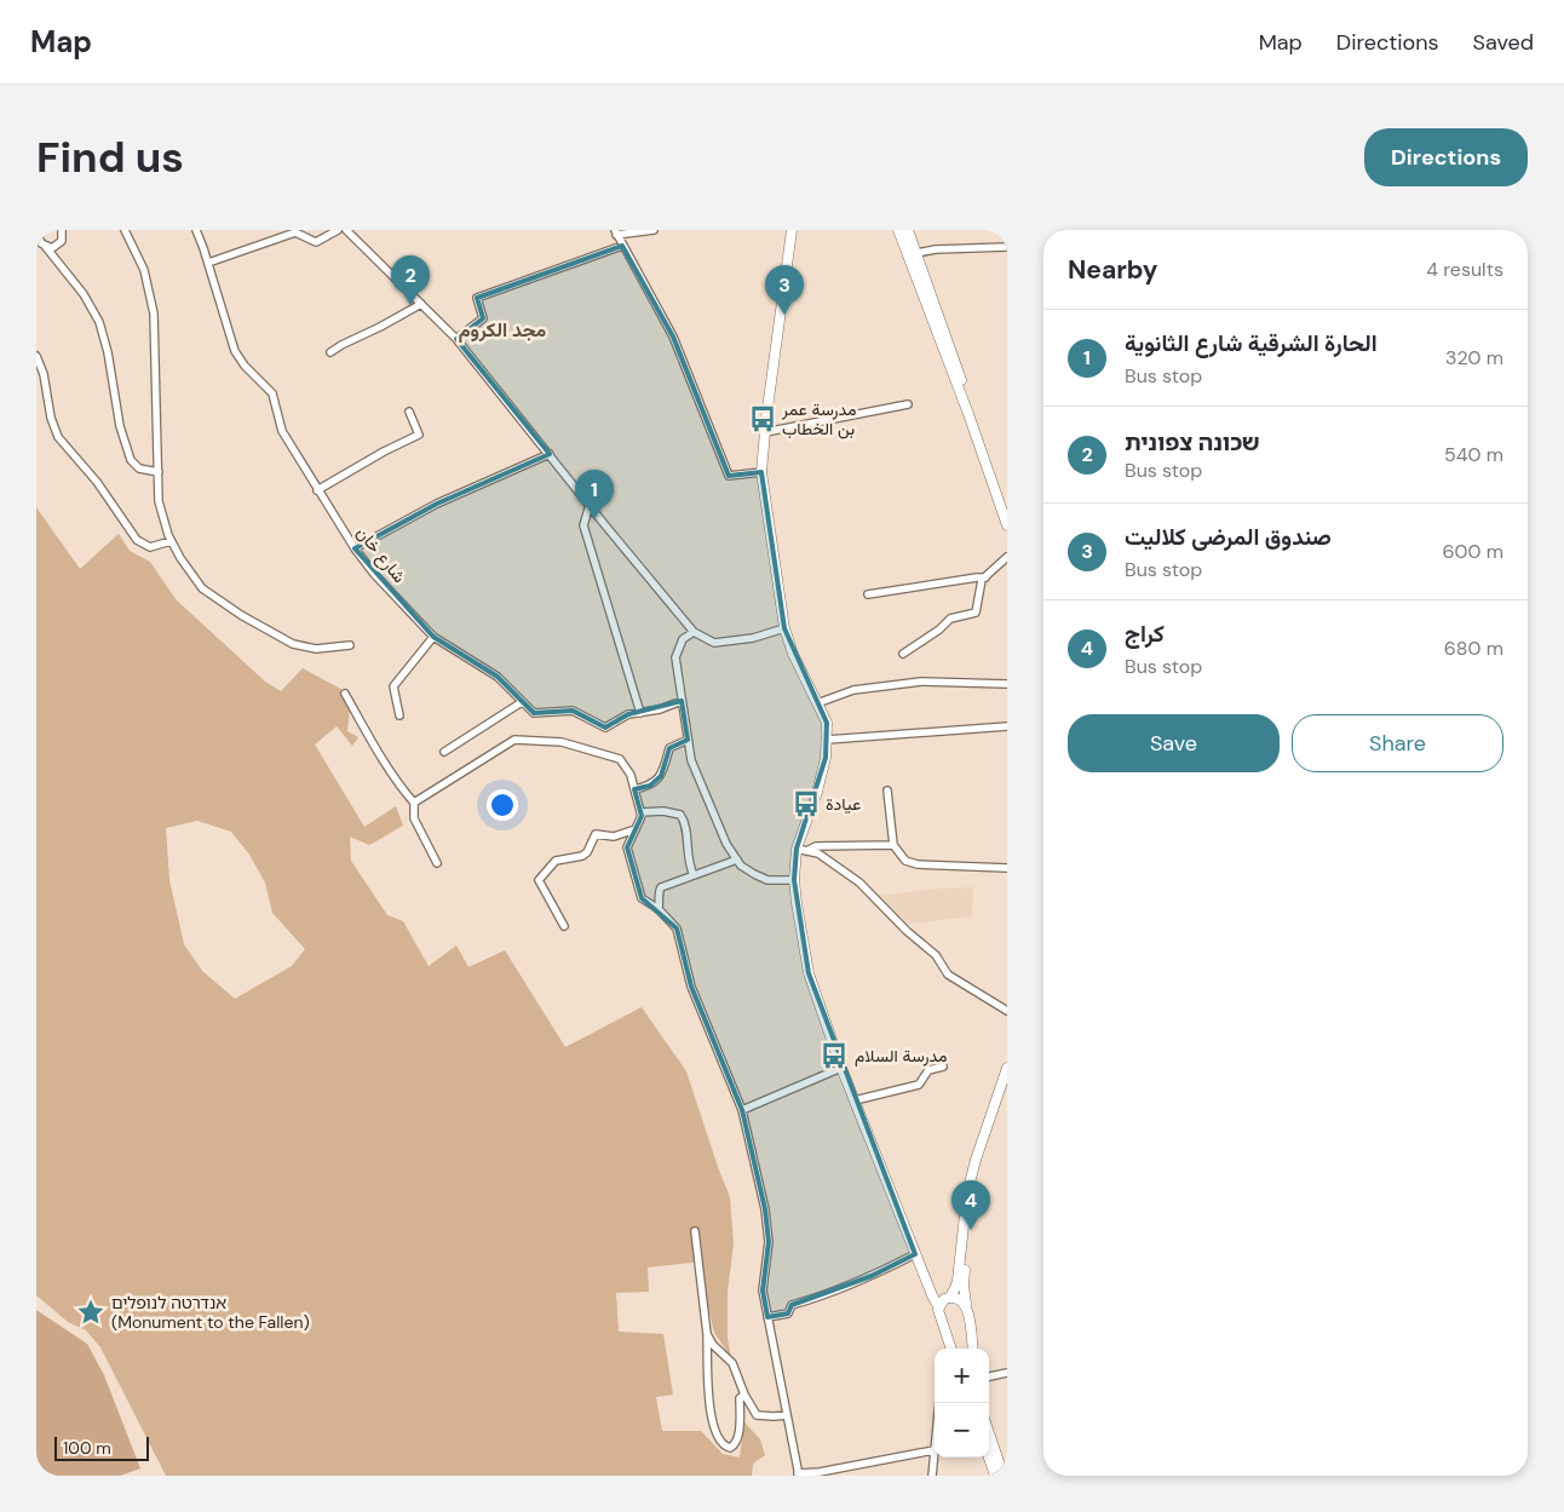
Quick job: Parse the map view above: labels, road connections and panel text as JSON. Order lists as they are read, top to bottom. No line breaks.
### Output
{"streets":{"street":["شارع خان"]},"districts":["مجد الكروم"],"places":{"bus stop":["مدرسة عمر بن الخطاب","عيادة","مدرسة السلام"],"place":["אנדרטה לנופלים (Monument to the Fallen)"]},"scale_bar":"100 m","page":{"header":"Map","nav":["Map","Directions","Saved"],"buttons":["Directions",["Save","Share"]],"title":"Find us","heading":["Nearby","4 results"],"pins":["2","3","1","4"],"list":[{"mark":"1","name":"الحارة الشرقية شارع الثانوية","note":"Bus stop","value":"320 m"},{"mark":"2","name":"שכונה צפונית","note":"Bus stop","value":"540 m"},{"mark":"3","name":"صندوق المرضى كلاليت","note":"Bus stop","value":"600 m"},{"mark":"4","name":"كراج","note":"Bus stop","value":"680 m"}],"map_buttons":["+","−"],"scale":"100 m"}}
